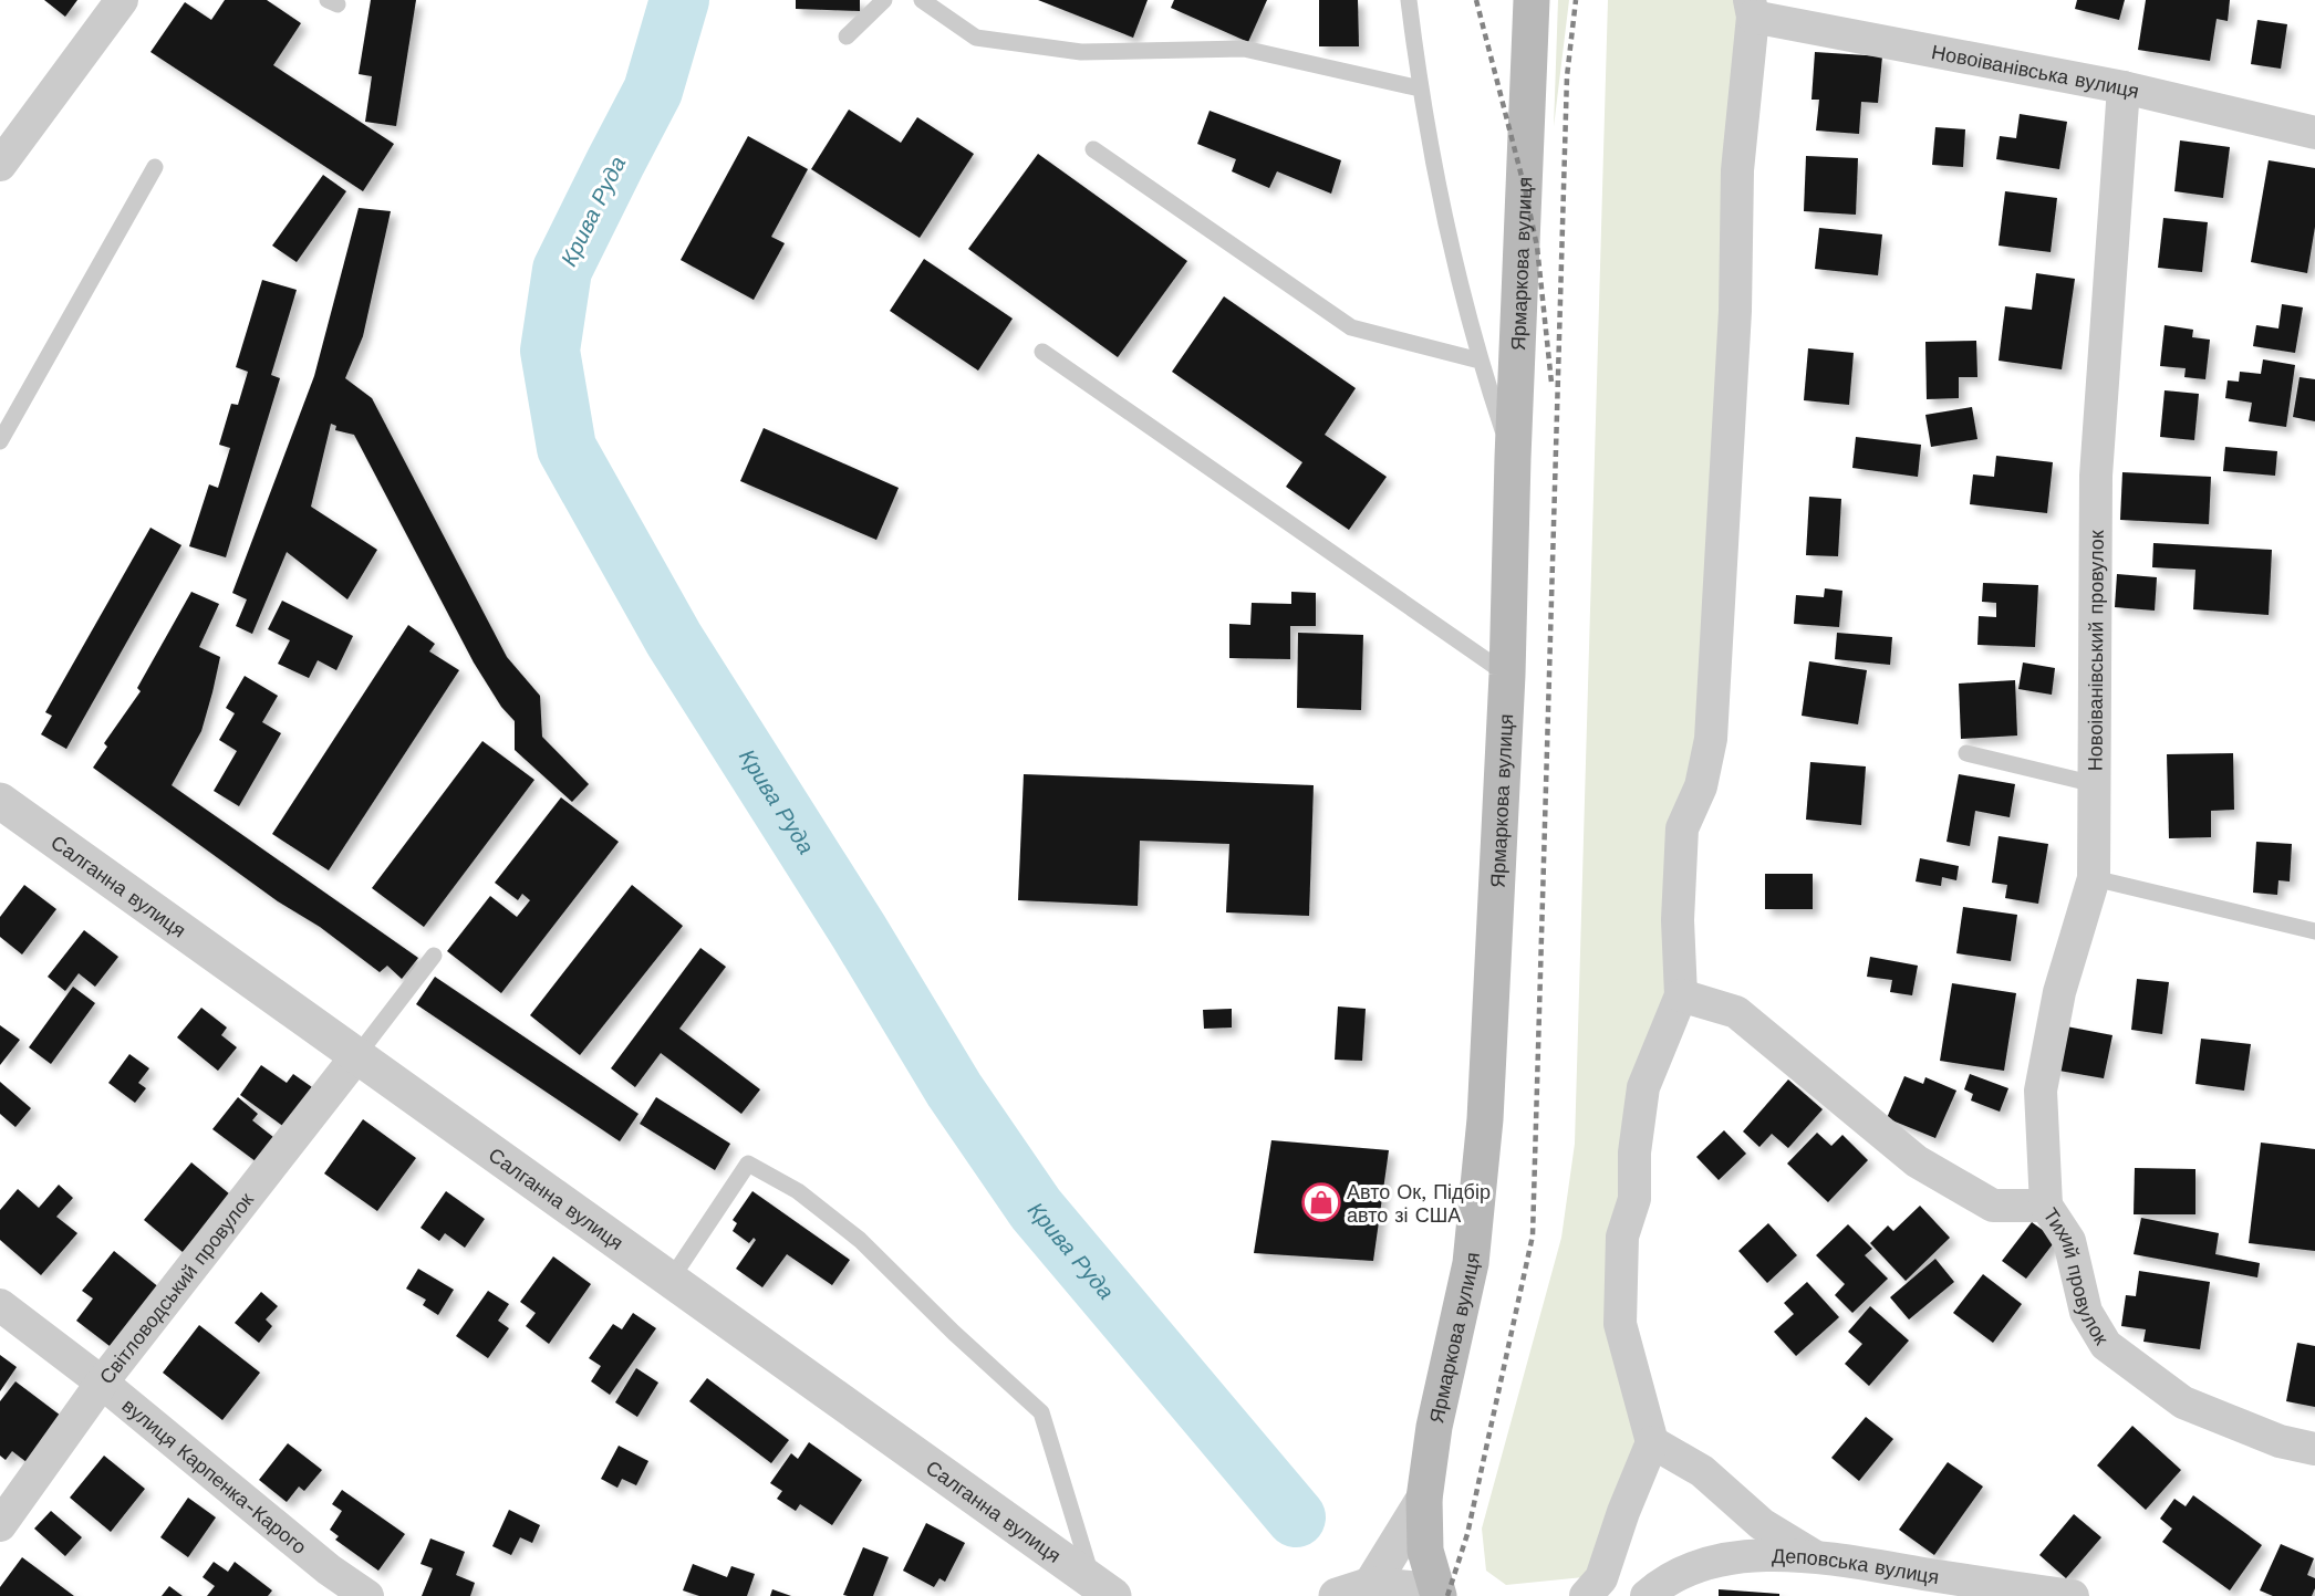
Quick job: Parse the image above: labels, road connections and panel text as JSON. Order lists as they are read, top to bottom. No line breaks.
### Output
{"streets":{"main road":["Ярмаркова вулиця"],"street":["Новоіванівська вулиця","Новоіванівський провулок","Салганна вулиця","Тихий провулок","Світловодський провулок","вулиця Карпенка-Карого","Деповська вулиця"]},"crossings":[["Новоіванівська вулиця","Новоіванівський провулок"],["Новоіванівський провулок","Тихий провулок"],["Салганна вулиця","Світловодський провулок"],["Світловодський провулок","вулиця Карпенка-Карого"]],"water":["Крива Руда"],"places":{"shop":["Авто Ок, Підбір авто зі США"]}}
